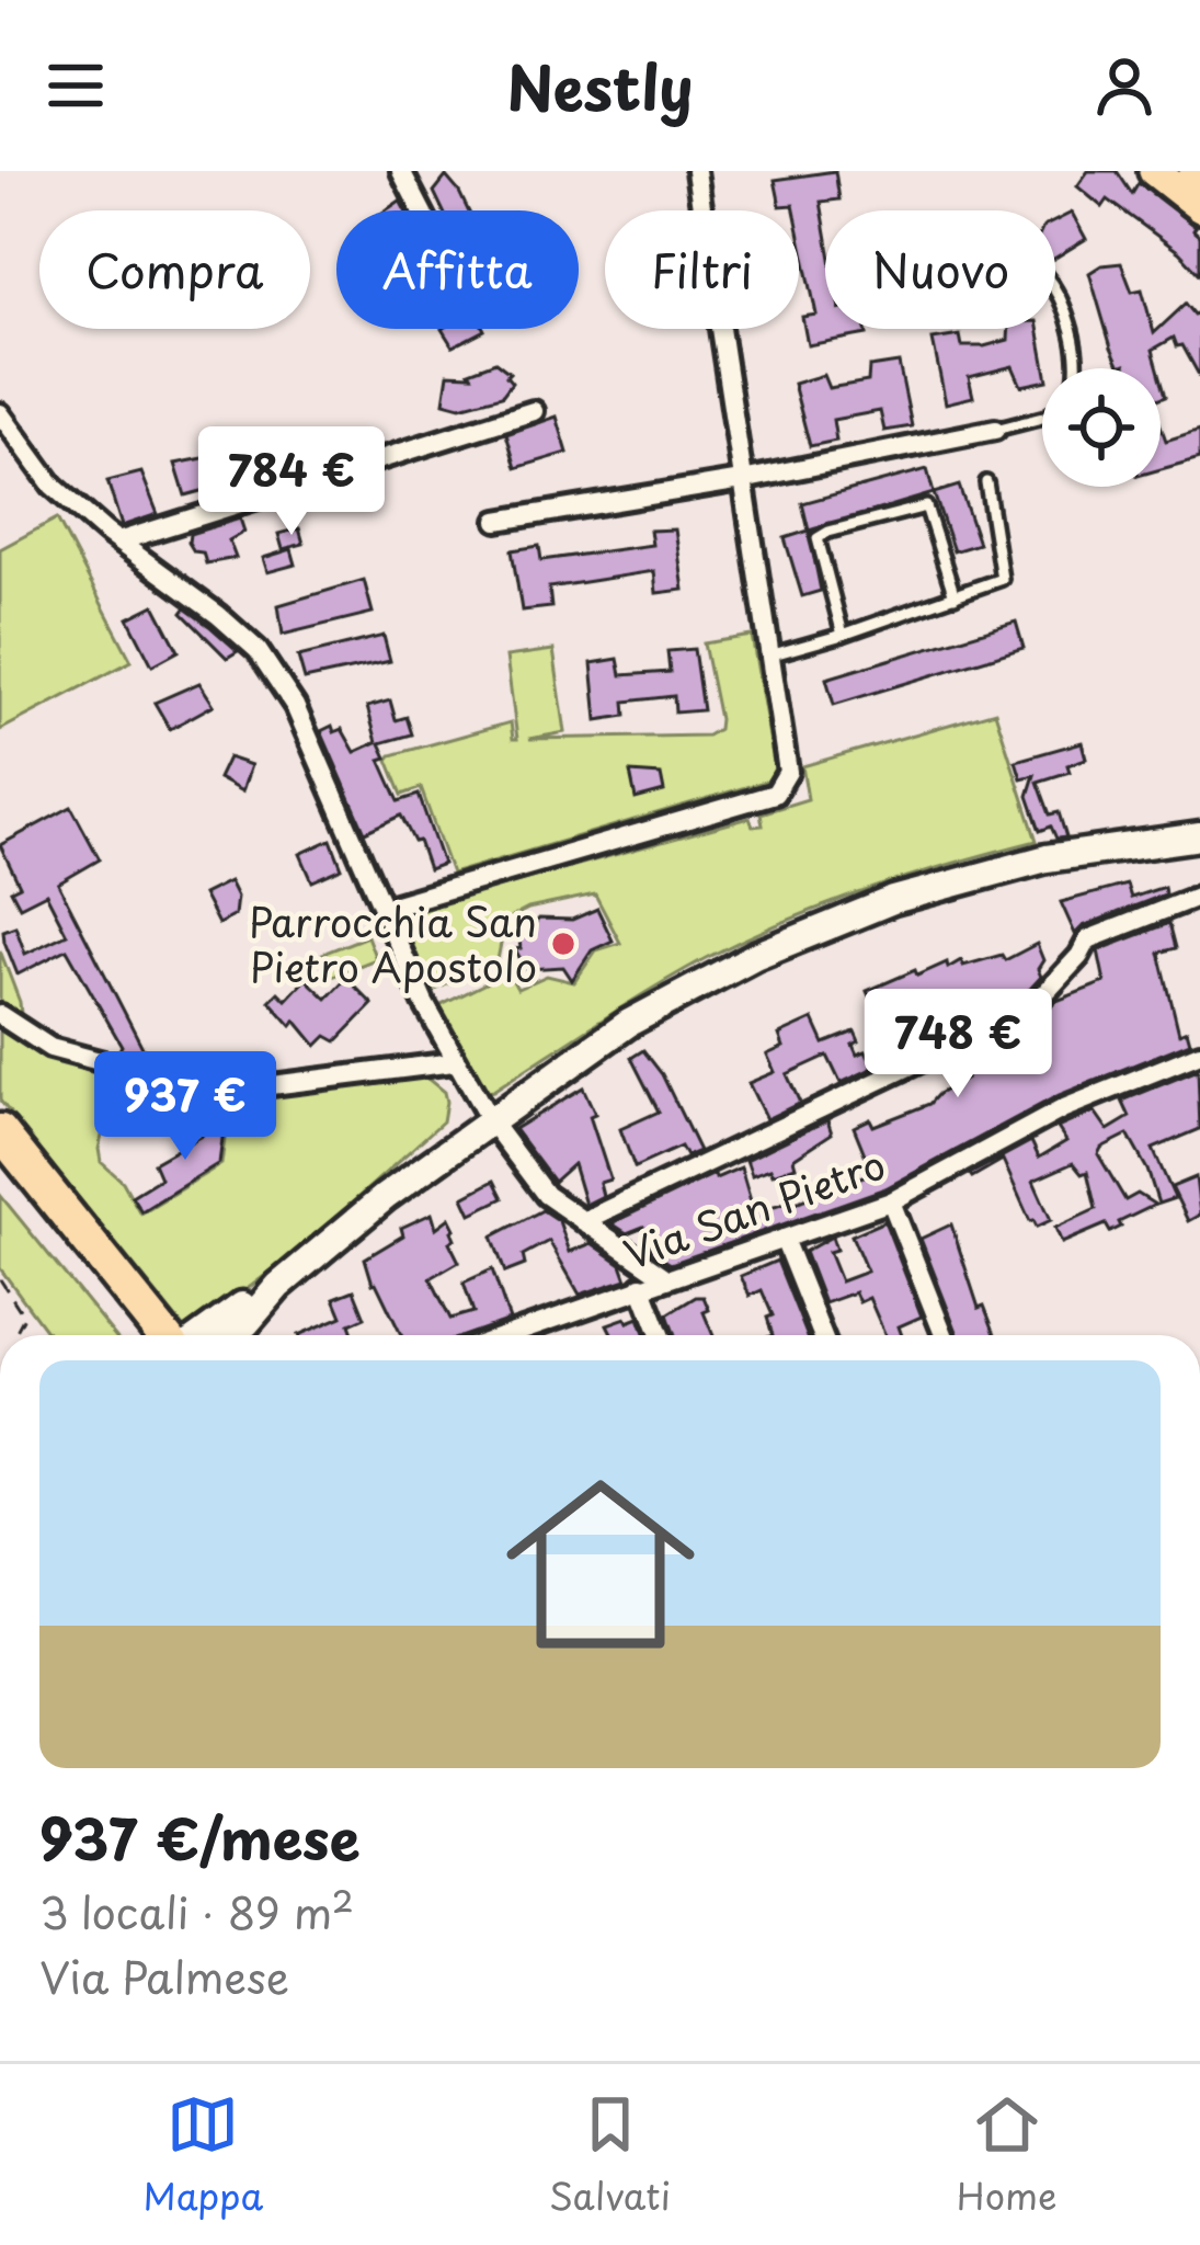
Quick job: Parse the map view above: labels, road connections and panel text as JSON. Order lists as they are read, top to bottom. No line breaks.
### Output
{"streets":{"street":["Via San Pietro"]},"places":["Parrocchia San Pietro Apostolo"],"page":{"header":"Nestly","chip":["Compra","Affitta","Filtri","Nuovo"],"price":["784 €","748 €","937 €"],"list":[{"name":"937 €/mese","note":"3 locali · 89 m² · Via Palmese"}],"tabs":["Mappa","Salvati","Home"]}}
